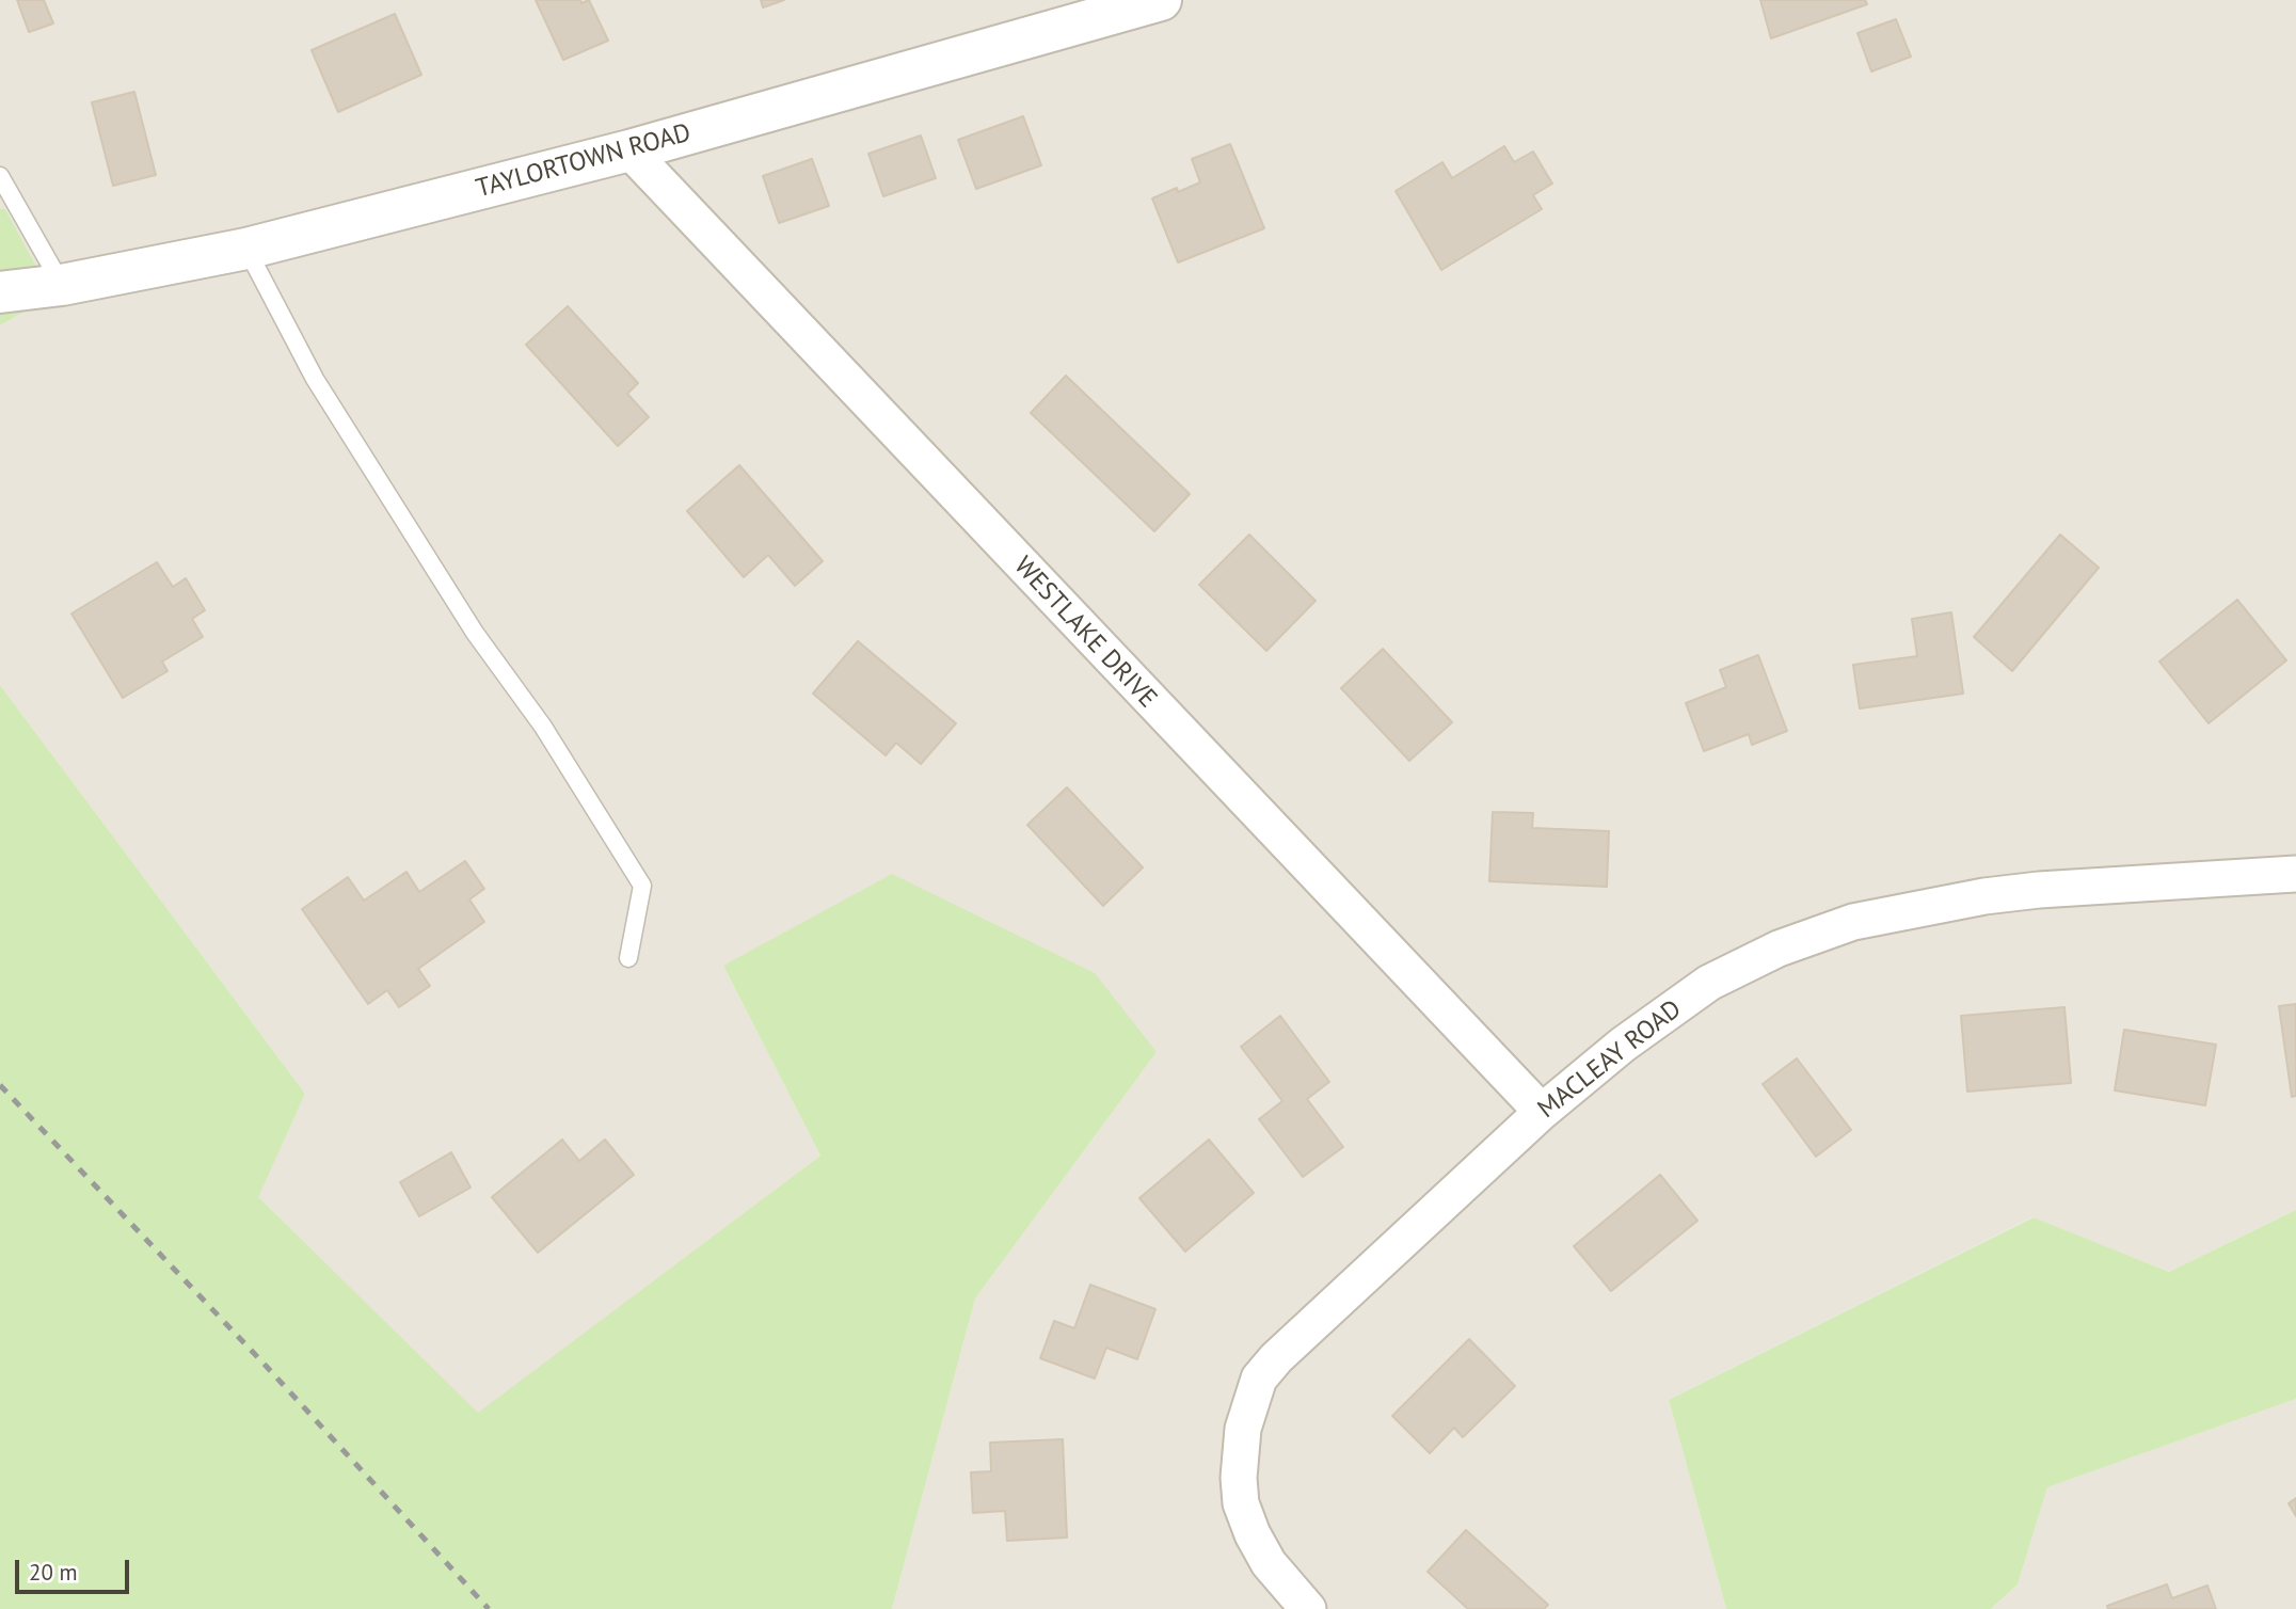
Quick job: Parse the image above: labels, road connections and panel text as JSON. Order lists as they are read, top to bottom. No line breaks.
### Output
{"streets":{"street":["TAYLORTOWN ROAD","WESTLAKE DRIVE","MACLEAY ROAD"]},"crossings":[["TAYLORTOWN ROAD","WESTLAKE DRIVE"],["WESTLAKE DRIVE","MACLEAY ROAD"]],"scale_bar":"20 m"}
